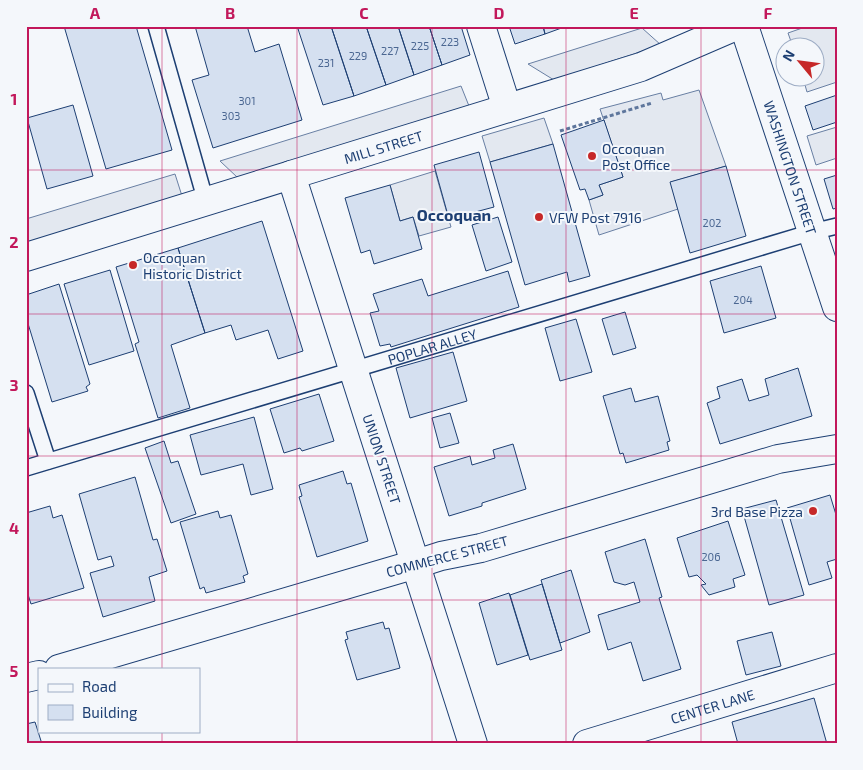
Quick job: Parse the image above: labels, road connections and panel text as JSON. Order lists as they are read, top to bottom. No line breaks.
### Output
{"streets":{"street":["MILL STREET","WASHINGTON STREET","UNION STREET","COMMERCE STREET","CENTER LANE"],"lane":["POPLAR ALLEY"]},"crossings":[["MILL STREET","UNION STREET"],["WASHINGTON STREET","POPLAR ALLEY"],["POPLAR ALLEY","UNION STREET"],["UNION STREET","COMMERCE STREET"]],"districts":["Occoquan"],"places":["Occoquan Post Office","VFW Post 7916","Occoquan Historic District","3rd Base Pizza"],"house_numbers":["223","225","227","229","231","301","303","202","204","206"],"legend":["Road","Building"],"north":"top left","grid":{"columns":["A","B","C","D","E","F"],"rows":["1","2","3","4","5"]}}
